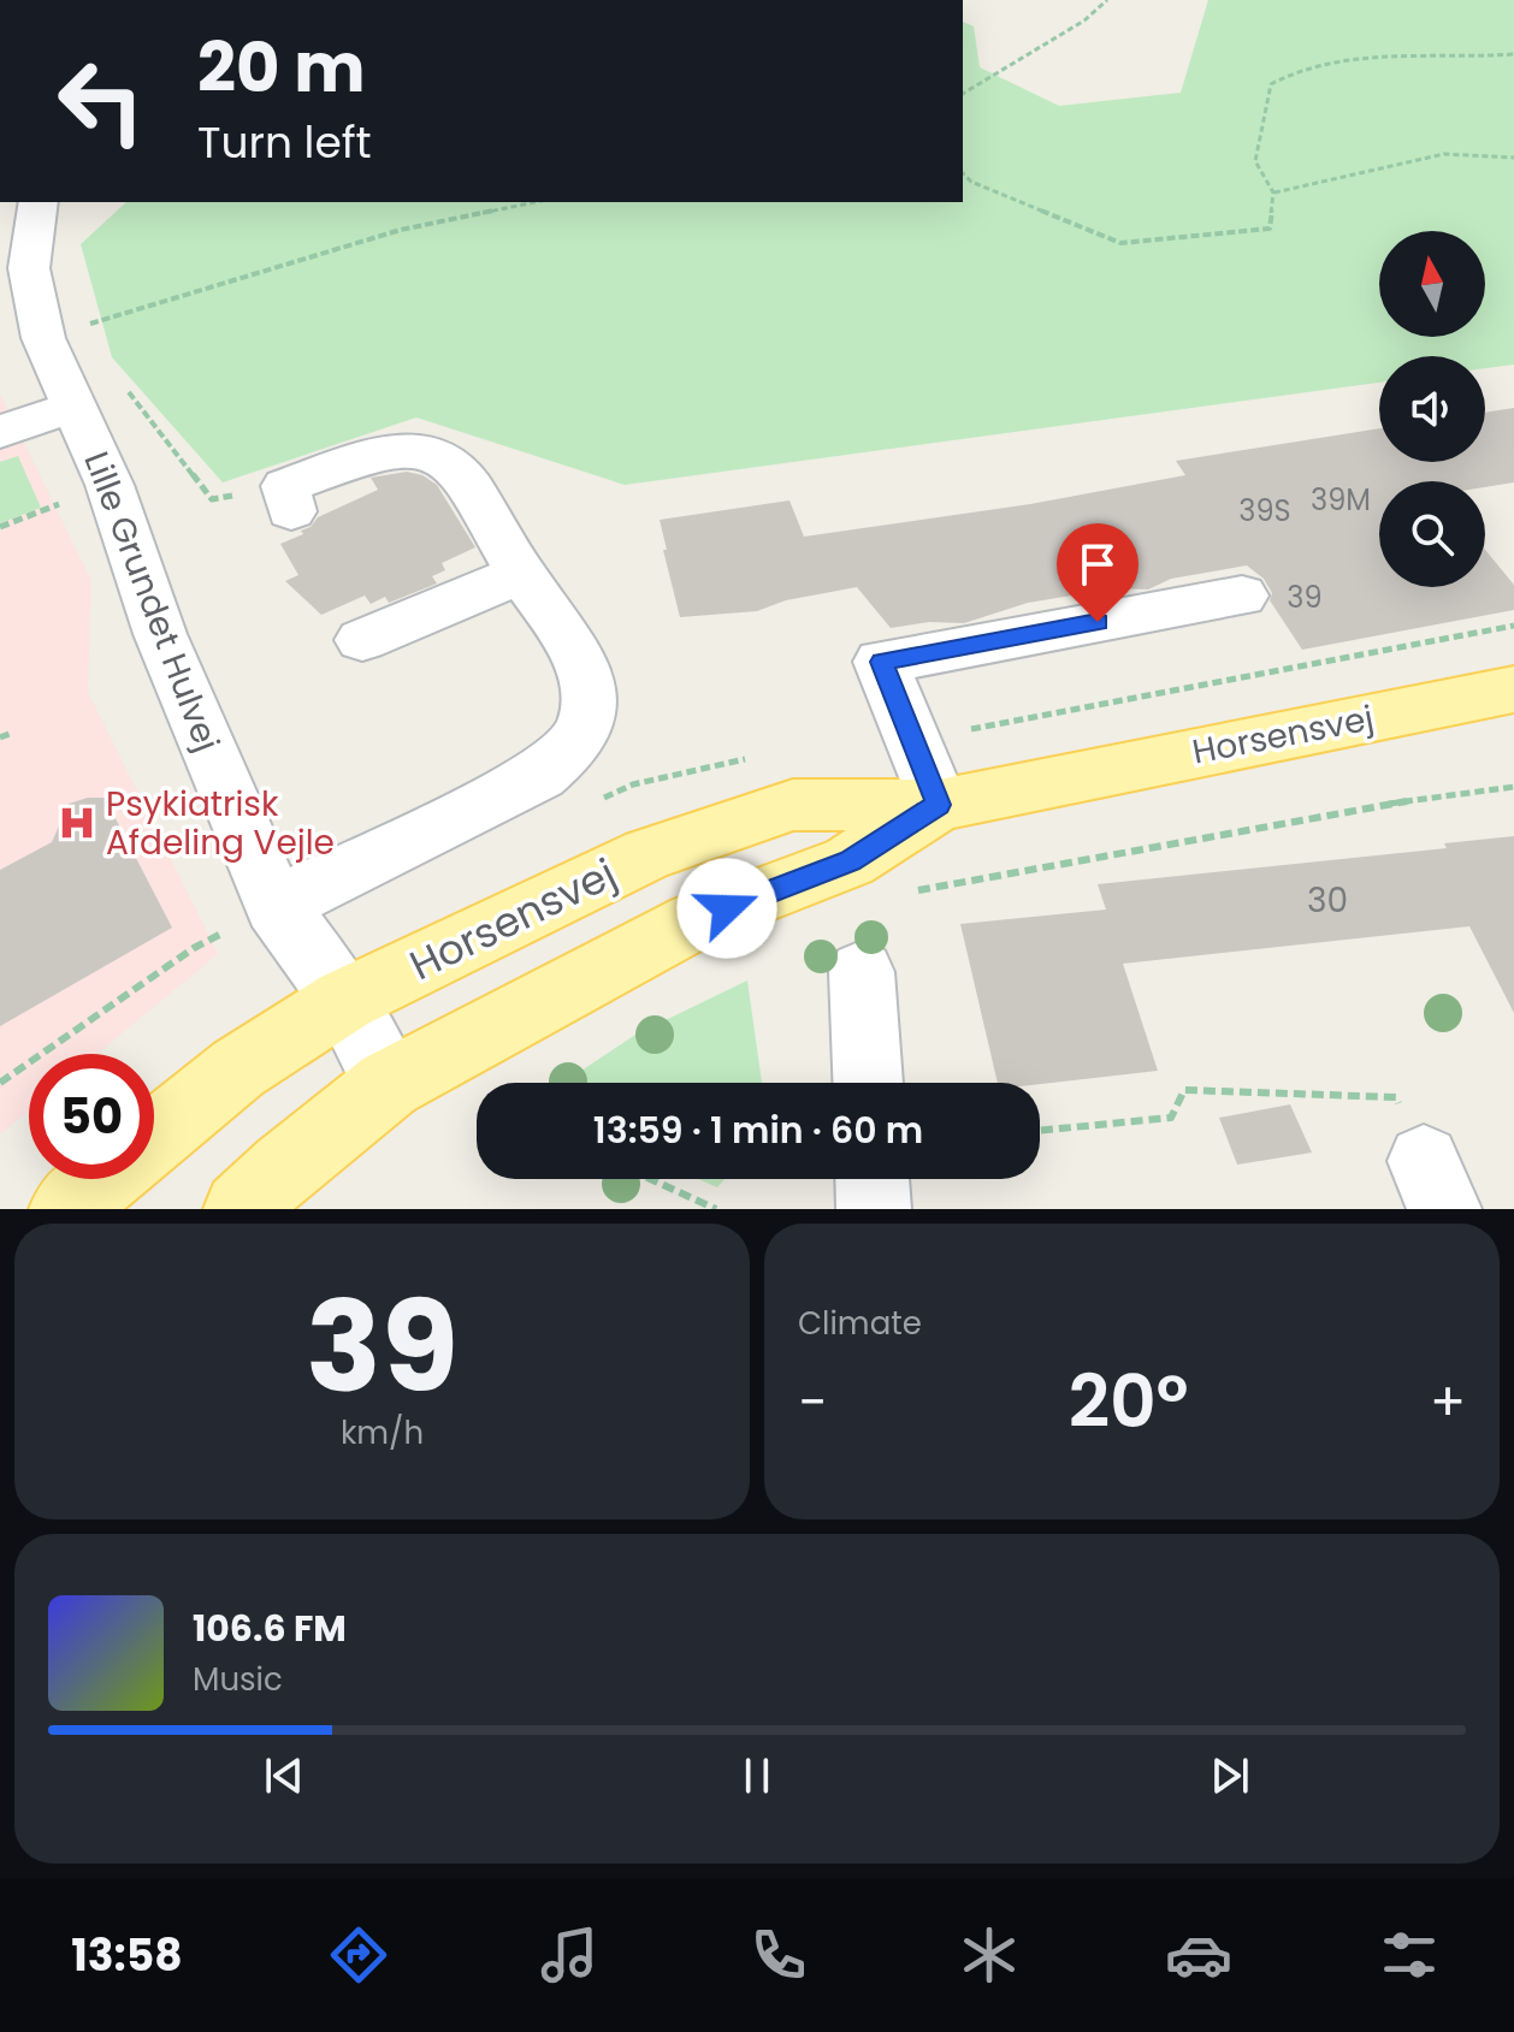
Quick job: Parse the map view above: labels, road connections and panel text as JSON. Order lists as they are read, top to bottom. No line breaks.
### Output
{"streets":{"main road":["Horsensvej"],"street":["Lille Grundet Hulvej"]},"crossings":[["Lille Grundet Hulvej","Horsensvej"]],"places":{"hospital":["Psykiatrisk Afdeling Vejle"]},"house_numbers":["39M","39S","39","30"],"north":"top","page":{"turn":["20 m","Turn left"],"limit":"50","trip":"13:59 · 1 min · 60 m","tile":[["39","km/h"],"Climate"],"heat":["−","20°","+"],"song":["106.6 FM","Music"],"tabs":"13:58"}}
